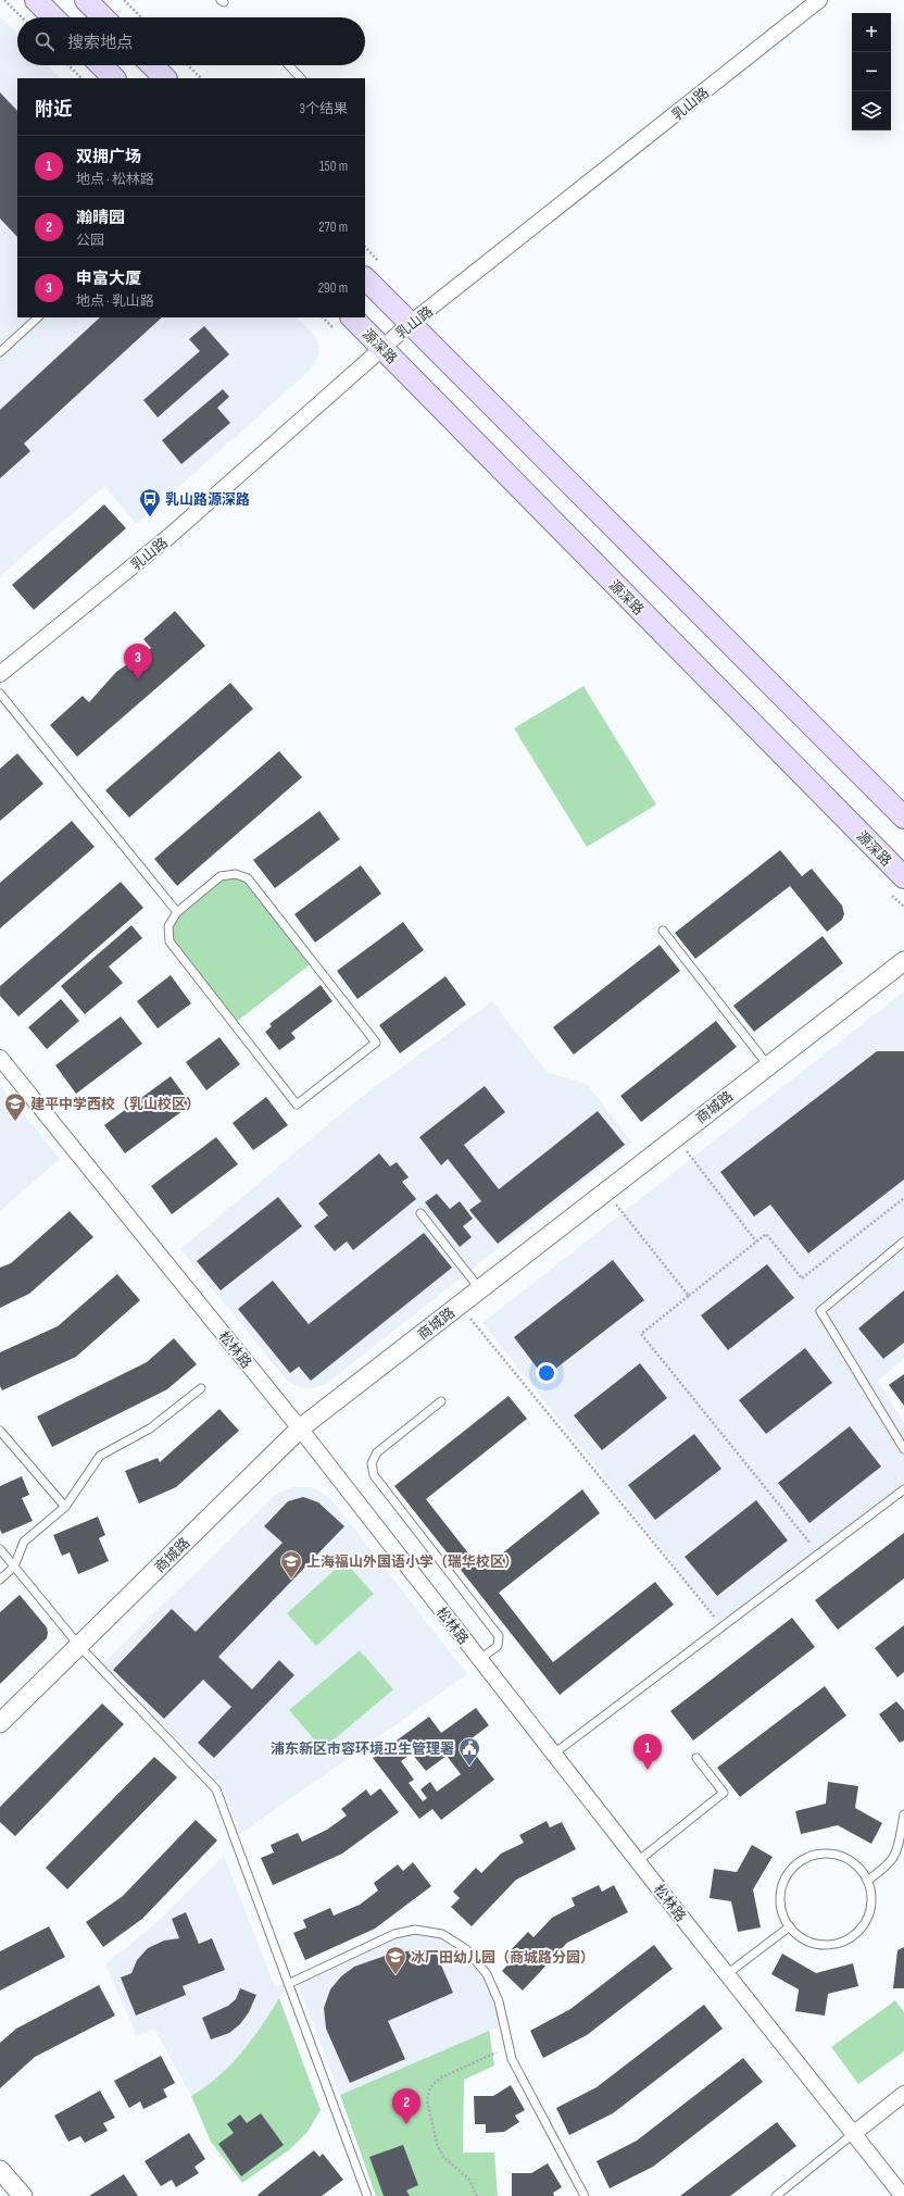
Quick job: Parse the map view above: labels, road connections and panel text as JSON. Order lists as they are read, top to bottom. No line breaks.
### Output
{"streets":{"main road":["源深路"],"street":["乳山路","商城路","松林路"]},"crossings":[["乳山路","源深路"],["商城路","松林路"]],"places":{"bus stop":["乳山路源深路"],"school or university":["建平中学西校（乳山校区）","上海福山外国语小学（瑞华校区）","冰厂田幼儿园（商城路分园）"],"public building":["浦东新区市容环境卫生管理署"]},"page":{"map_buttons":["+","−"],"search":"搜索地点","heading":["附近","3个结果"],"list":[{"mark":"1","name":"双拥广场","note":"地点 · 松林路","value":"150 m"},{"mark":"2","name":"瀚晴园","note":"公园","value":"270 m"},{"mark":"3","name":"申富大厦","note":"地点 · 乳山路","value":"290 m"}],"pins":["3","1","2"]}}
